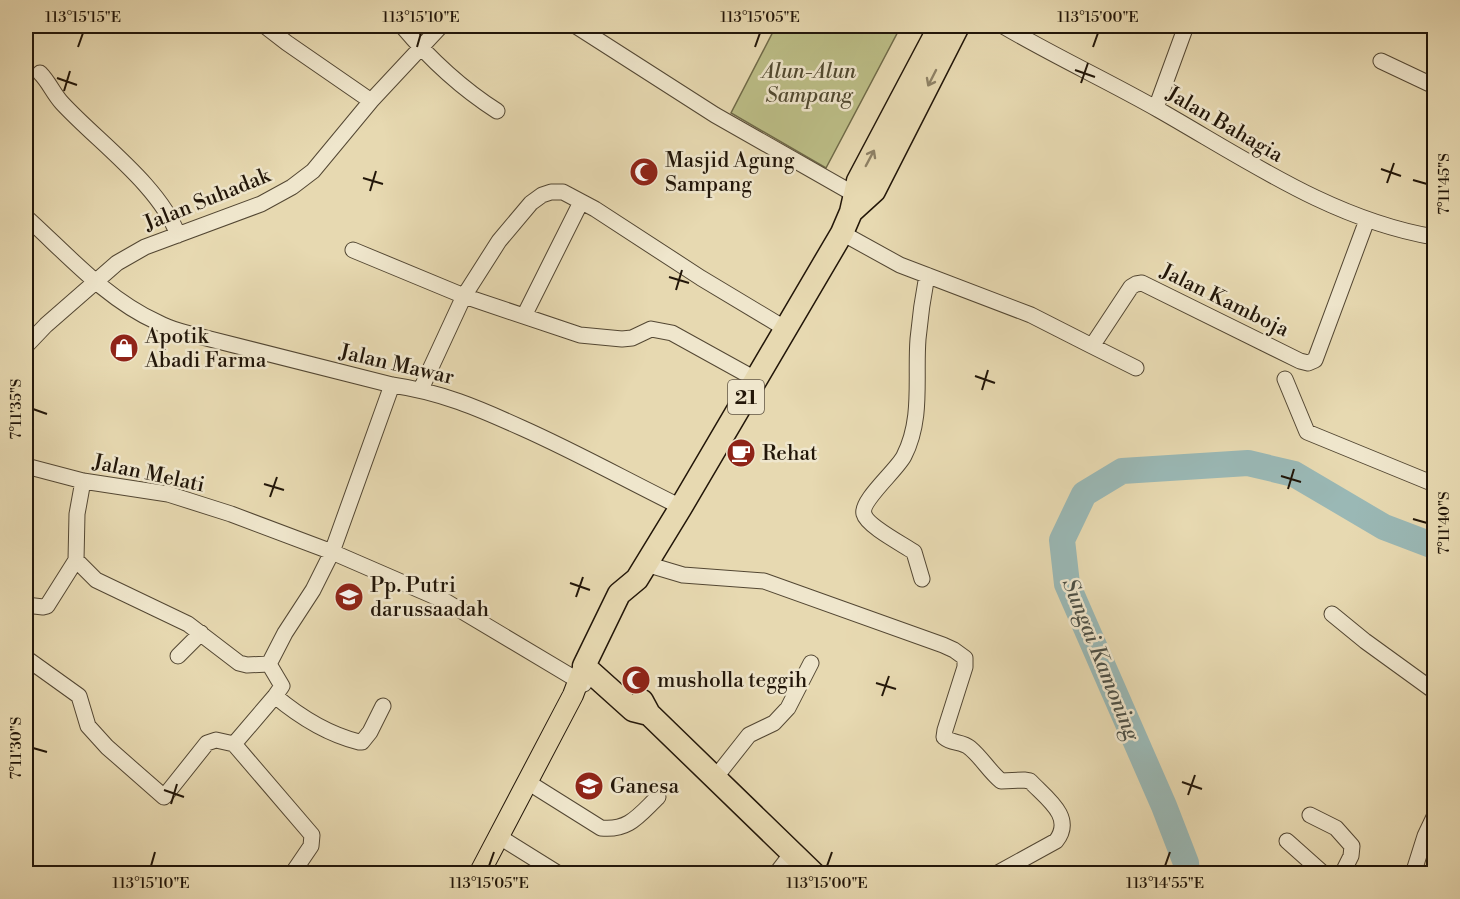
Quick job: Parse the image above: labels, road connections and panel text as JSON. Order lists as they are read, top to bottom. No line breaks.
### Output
{"streets":{"highway":["21"],"street":["Jalan Bahagia","Jalan Suhadak","Jalan Kamboja","Jalan Mawar","Jalan Melati"]},"crossings":[["Jalan Bahagia","Jalan Kamboja"],["Jalan Suhadak","Jalan Mawar"],["Jalan Mawar","21"],["21","Jalan Melati"]],"water":["Sungai Kamoning"],"parks":["Alun-Alun Sampang"],"places":{"mosque":["Masjid Agung Sampang","musholla teggih"],"shop":["Apotik Abadi Farma"],"cafe":["Rehat"],"school or university":["Pp. Putri darussaadah","Ganesa"]},"coordinates":["113°15'15\"E","113°15'10\"E","113°15'05\"E","113°15'00\"E","7°11'45\"S","7°11'35\"S","7°11'40\"S","7°11'30\"S","113°14'55\"E"]}
